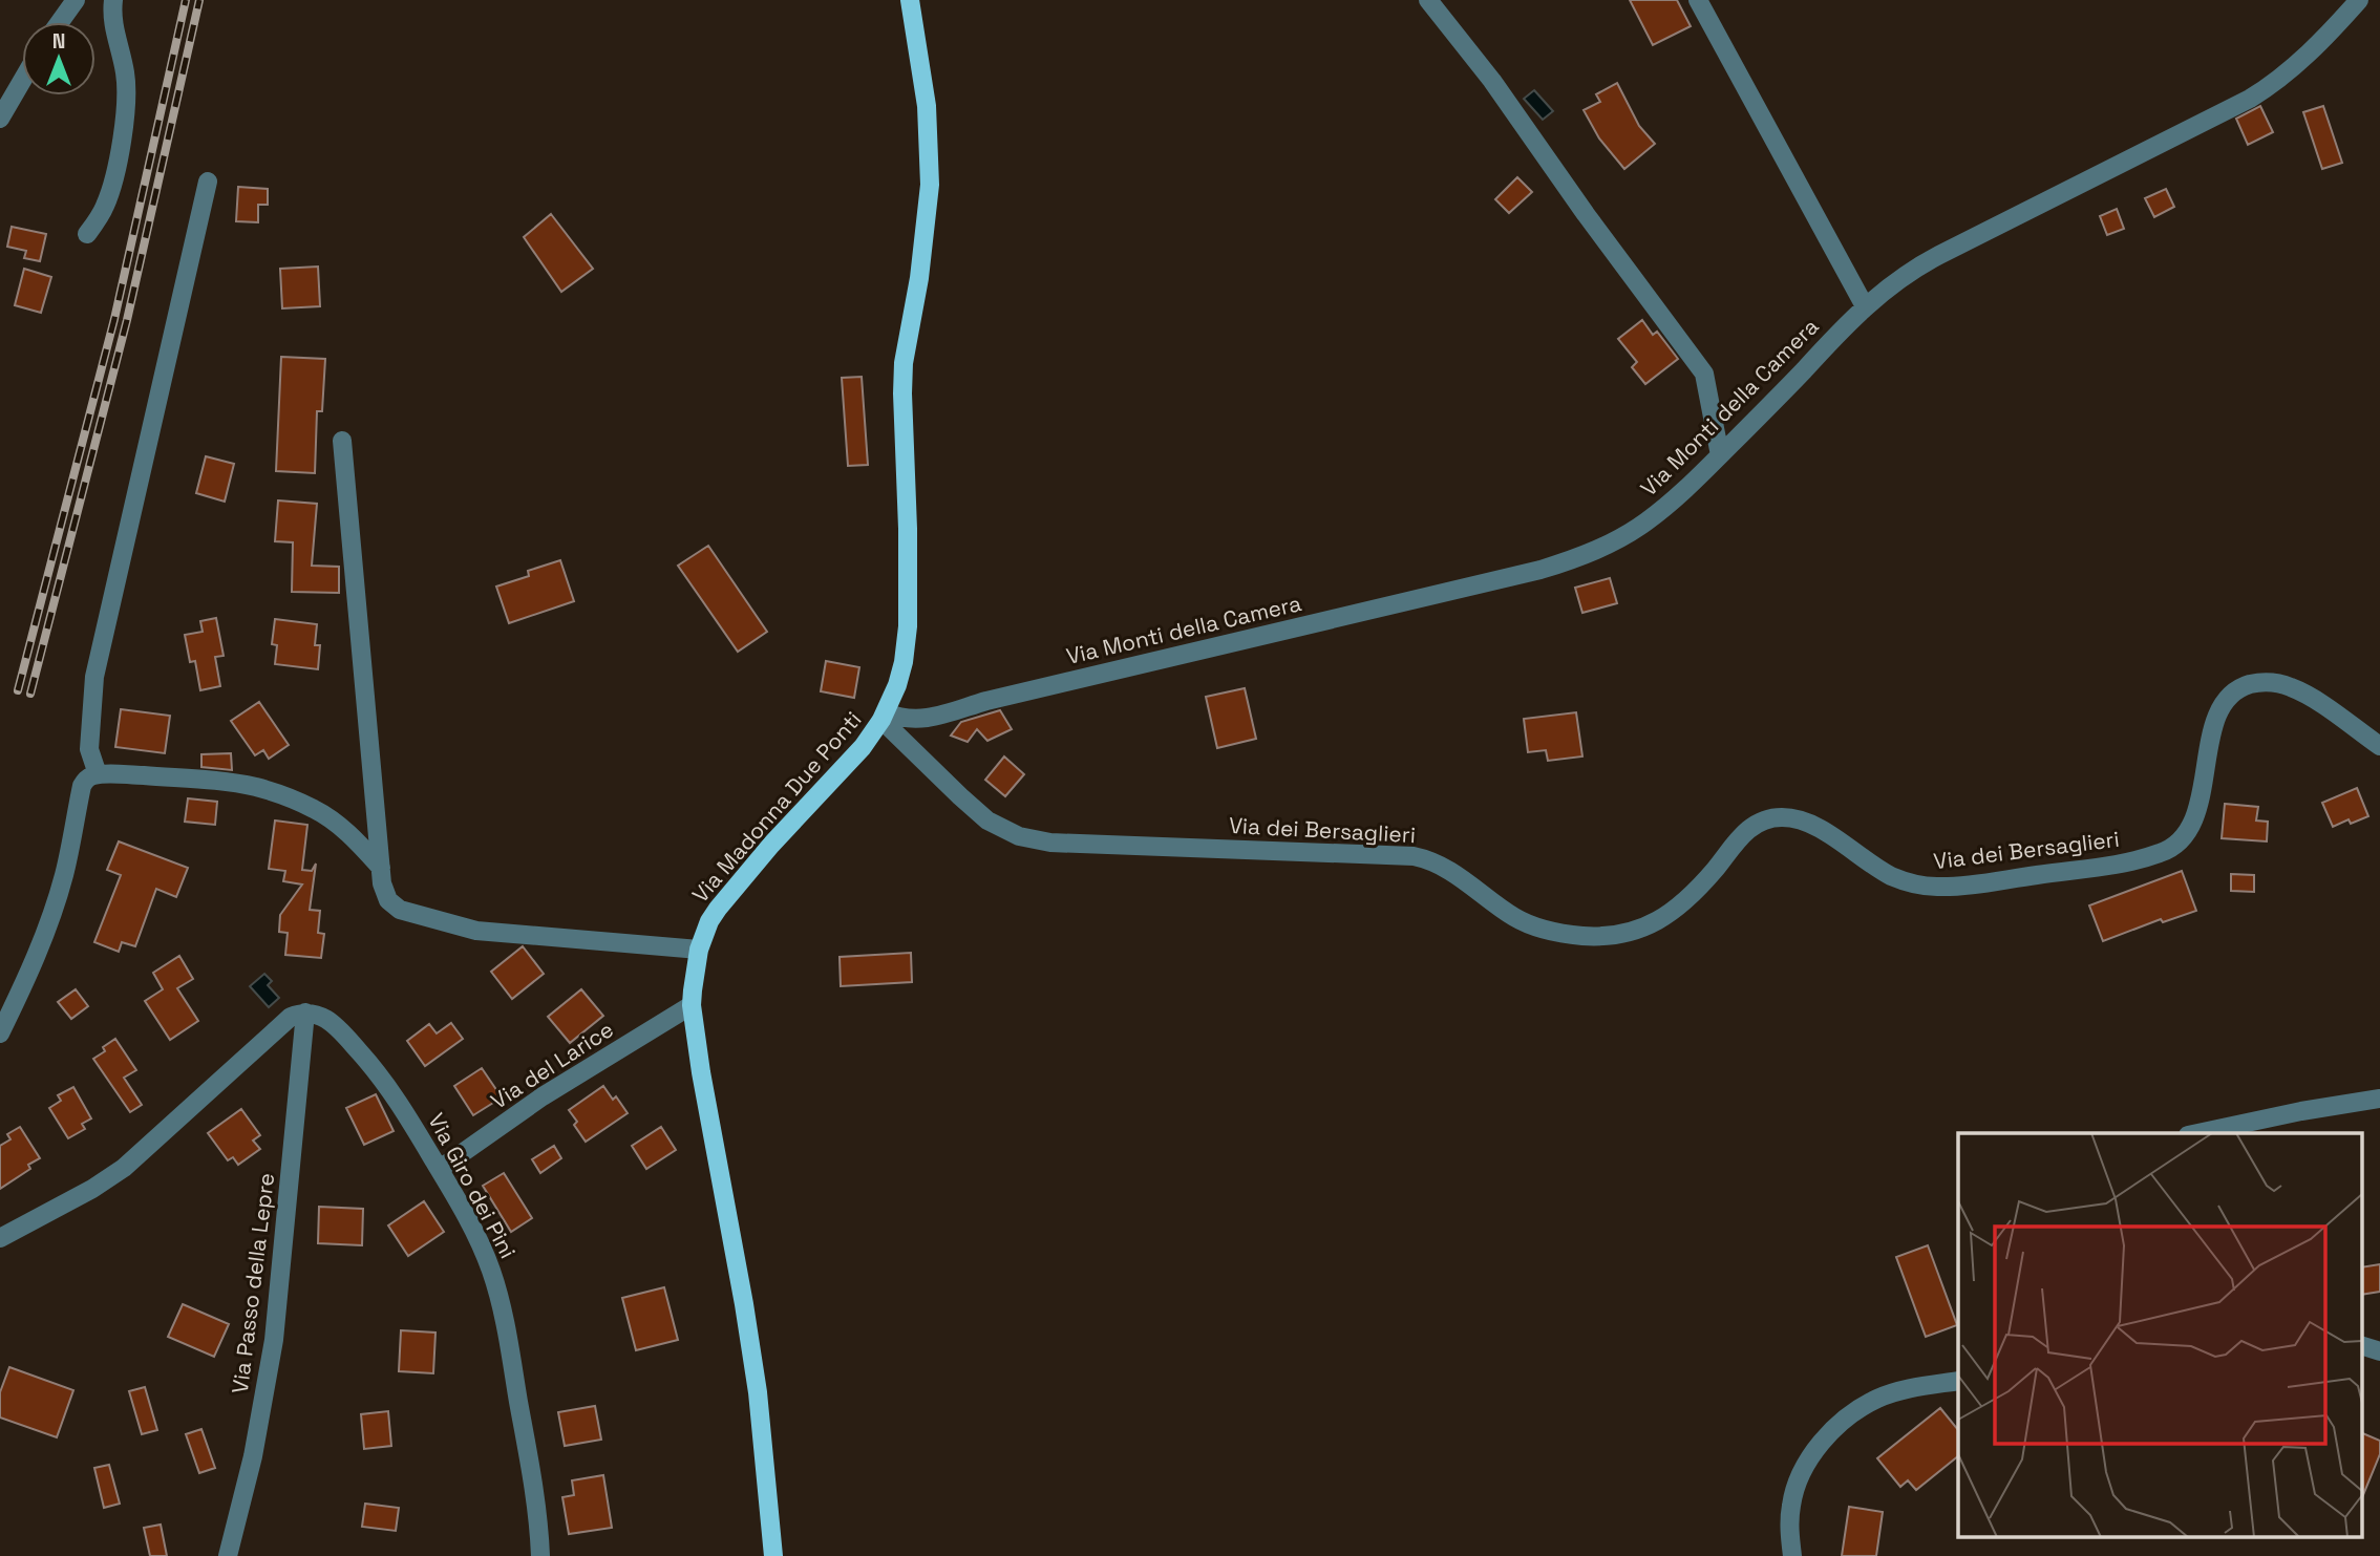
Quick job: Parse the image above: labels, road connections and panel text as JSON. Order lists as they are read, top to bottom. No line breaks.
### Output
{"streets":{"main road":["Via Madonna Due Ponti"],"street":["Via Monti della Camera","Via dei Bersaglieri","Via del Larice","Via Giro dei Pini","Via Passo della Lepre"]},"crossings":[["Via Monti della Camera","Via Madonna Due Ponti"],["Via Monti della Camera","Via dei Bersaglieri"],["Via Madonna Due Ponti","Via dei Bersaglieri"],["Via Madonna Due Ponti","Via del Larice"],["Via del Larice","Via Giro dei Pini"],["Via Giro dei Pini","Via Passo della Lepre"]],"north":"top"}
